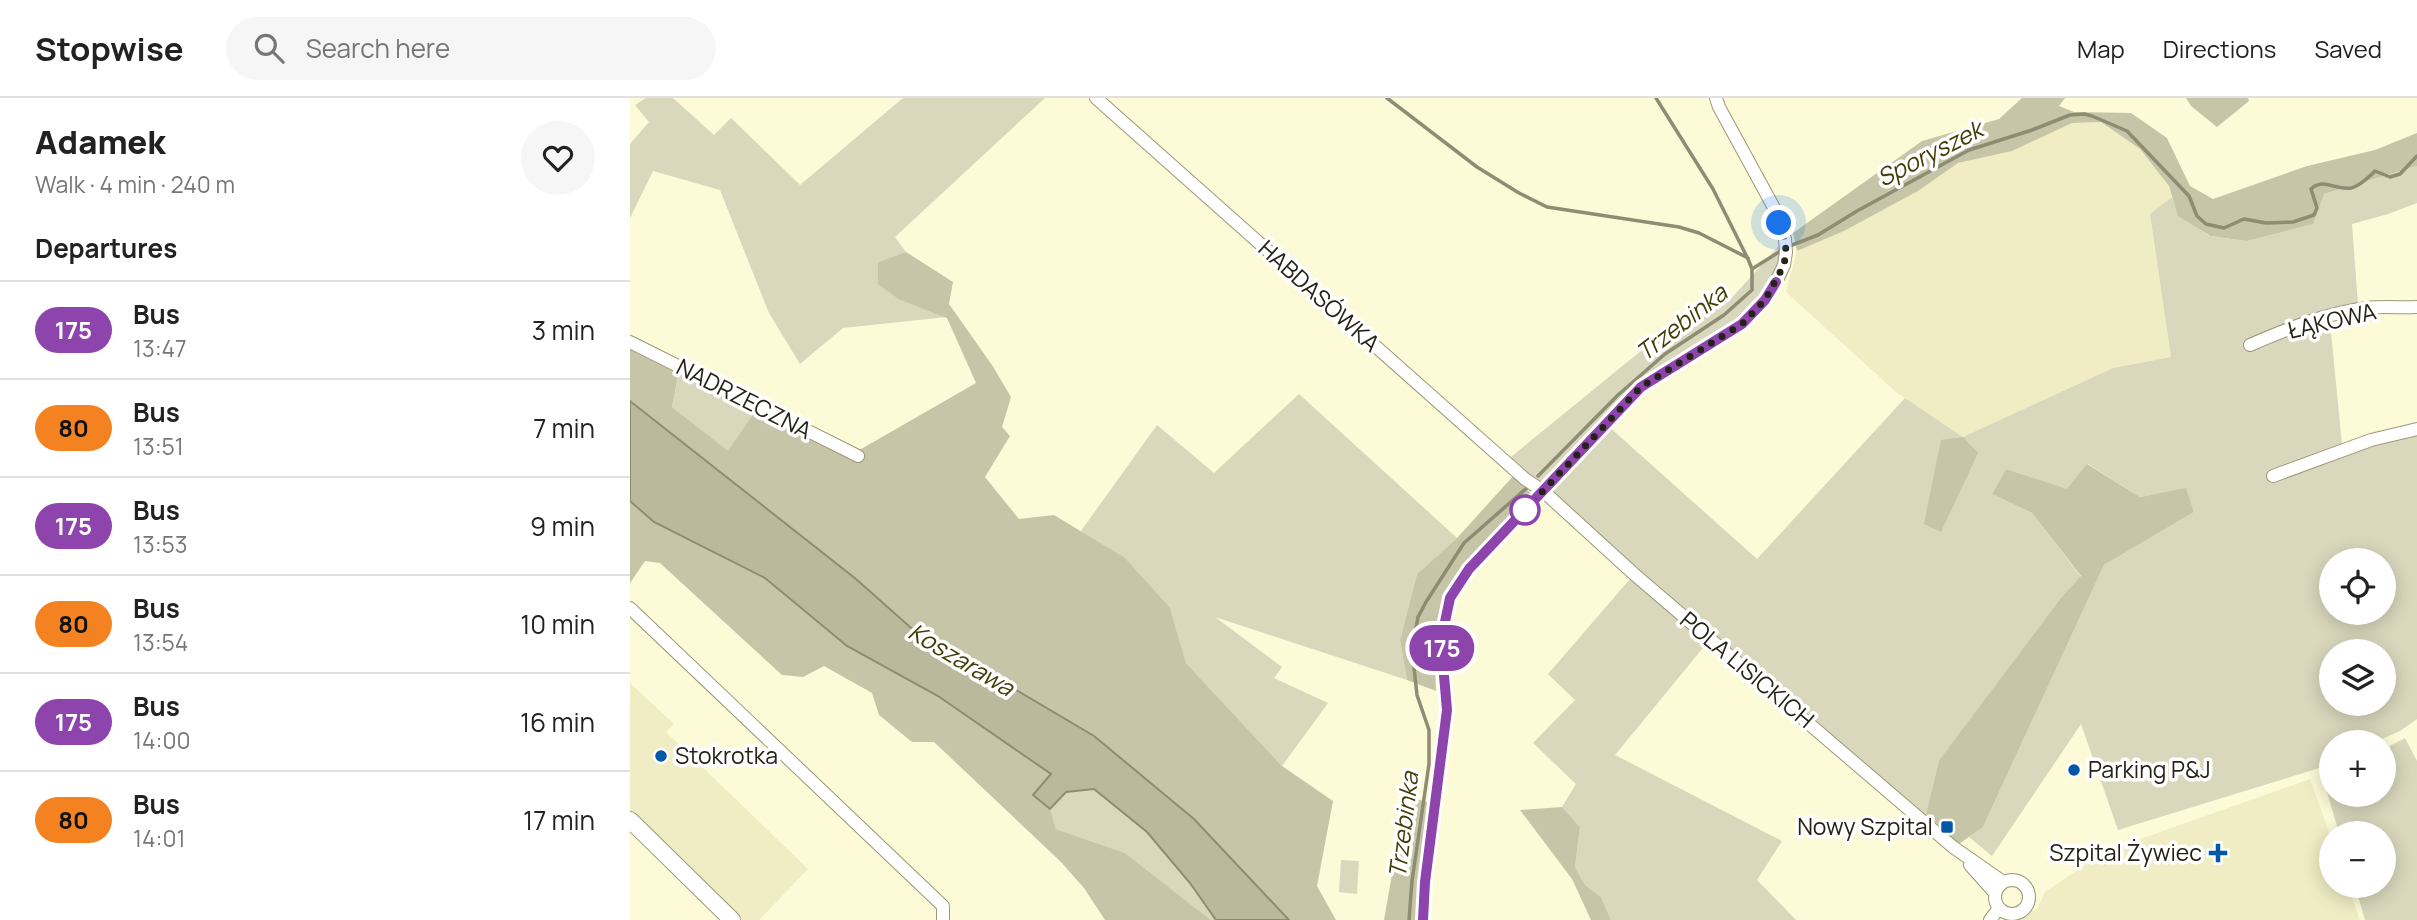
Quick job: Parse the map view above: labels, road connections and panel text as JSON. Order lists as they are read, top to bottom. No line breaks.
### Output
{"streets":{"street":["HABDASÓWKA","ŁĄKOWA","NADRZECZNA","POLA LISICKICH"]},"crossings":[["HABDASÓWKA","POLA LISICKICH"]],"water":["Sporyszek","Trzebinka","Koszarawa"],"places":{"other":["Stokrotka","Parking P&J"],"transit":["Nowy Szpital"],"health":["Szpital Żywiec"]},"lines":["bus line 175"],"page":{"header":"Stopwise","search":"Search here","nav":["Map","Directions","Saved"],"heading":[["Adamek","Walk · 4 min · 240 m"],"Departures"],"on_map":"175","list":[{"mark":"175","name":"Bus","note":"13:47","value":"3 min"},{"mark":"80","name":"Bus","note":"13:51","value":"7 min"},{"mark":"175","name":"Bus","note":"13:53","value":"9 min"},{"mark":"80","name":"Bus","note":"13:54","value":"10 min"},{"mark":"175","name":"Bus","note":"14:00","value":"16 min"},{"mark":"80","name":"Bus","note":"14:01","value":"17 min"}],"map_buttons":["+","−"]}}
